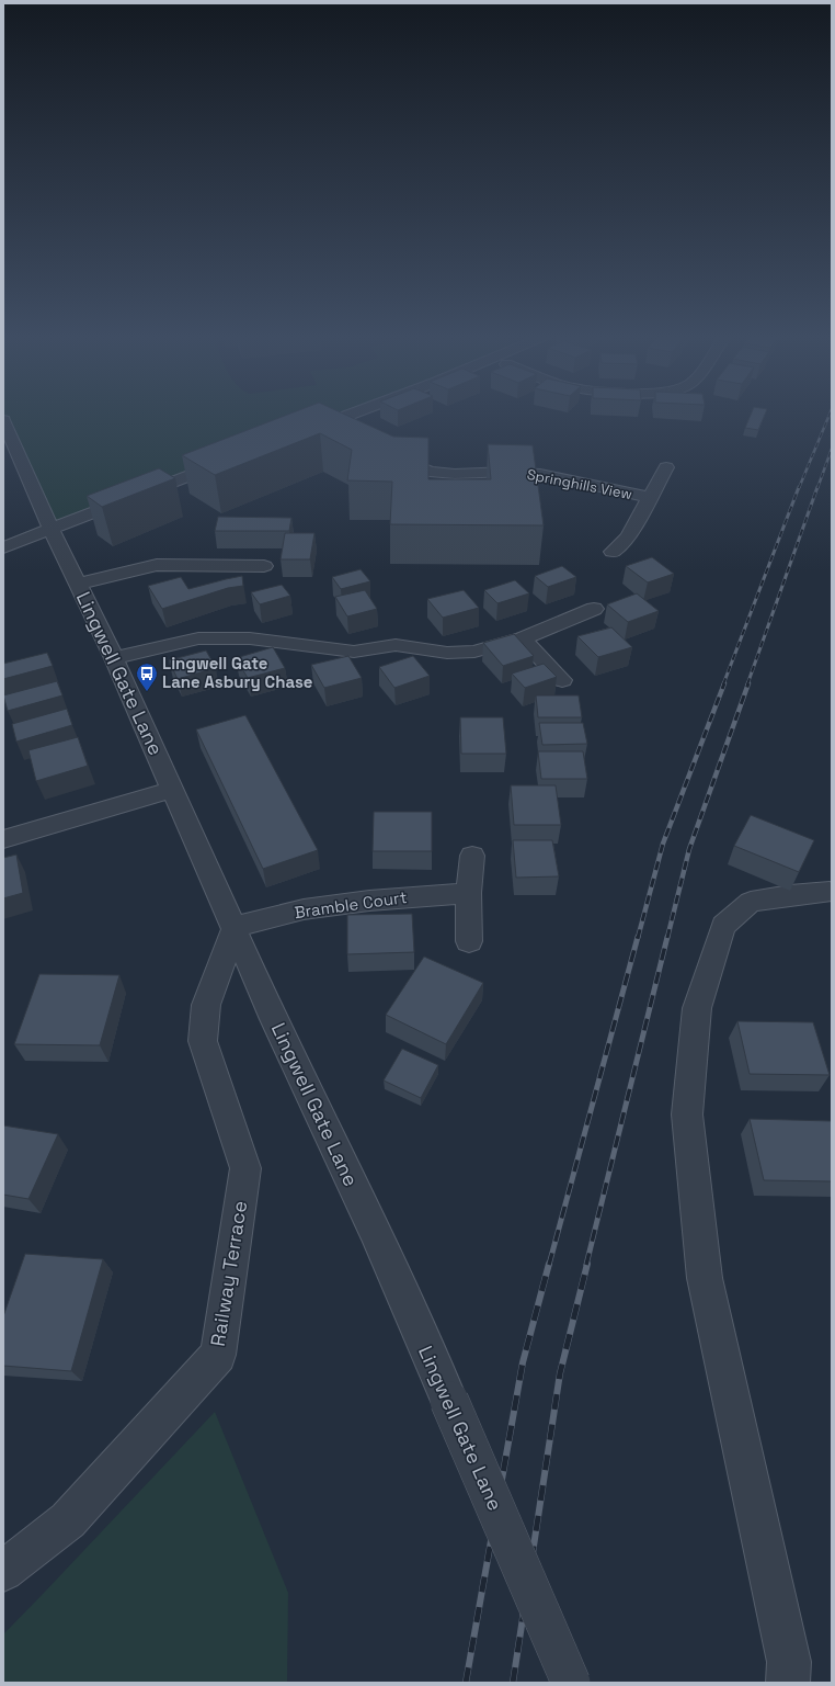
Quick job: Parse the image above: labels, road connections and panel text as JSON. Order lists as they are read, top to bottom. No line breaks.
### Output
{"streets":{"street":["Springhills View","Lingwell Gate Lane","Bramble Court","Railway Terrace"]},"crossings":[["Lingwell Gate Lane","Bramble Court"],["Lingwell Gate Lane","Railway Terrace"],["Bramble Court","Railway Terrace"]],"places":{"bus stop":["Lingwell Gate Lane Asbury Chase"]}}
